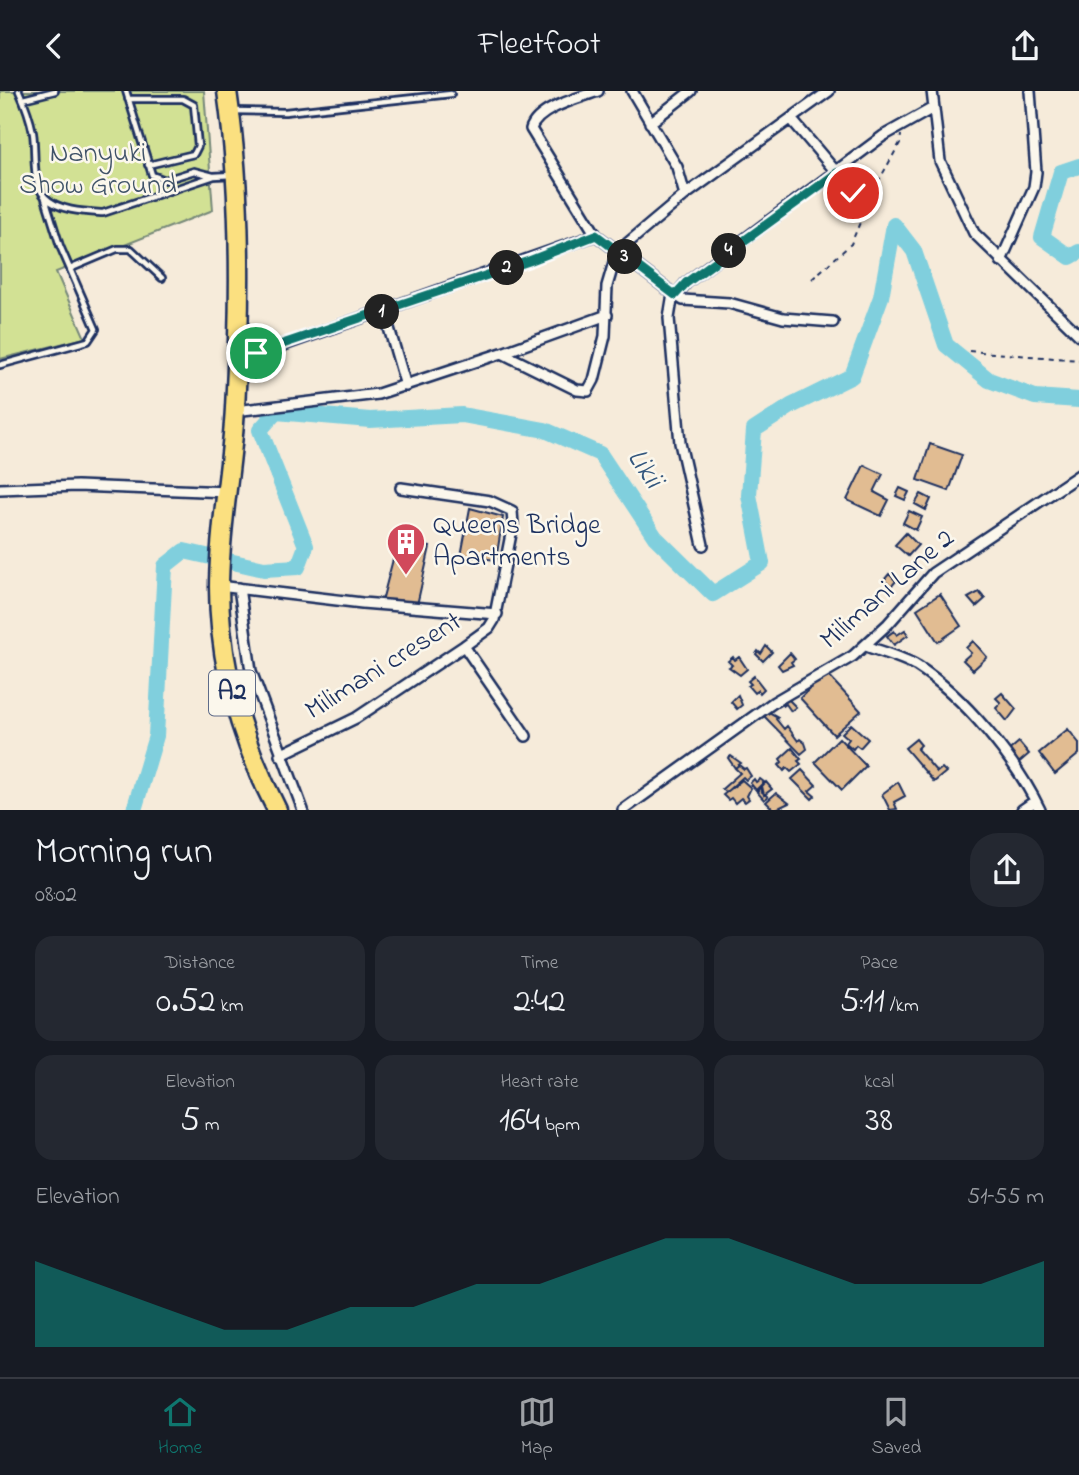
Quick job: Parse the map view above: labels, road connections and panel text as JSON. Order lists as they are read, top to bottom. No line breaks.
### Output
{"streets":{"highway":["A2"],"street":["Milimani Lane 2","Milimani cresent"]},"water":["Likii"],"parks":["Nanyuki Show Ground"],"places":{"building":["Queens Bridge Apartments"]},"page":{"header":"Fleetfoot","pins":["4","3","2","1"],"heading":["Morning run","08:02"],"stats":[["Distance","0.52 km"],["Time","2:42"],["Pace","5:11 /km"],["Elevation","5 m"],["Heart rate","164 bpm"],["kcal","38"]],"chart":["Elevation","51–55 m"],"tabs":["Home","Map","Saved"]}}
